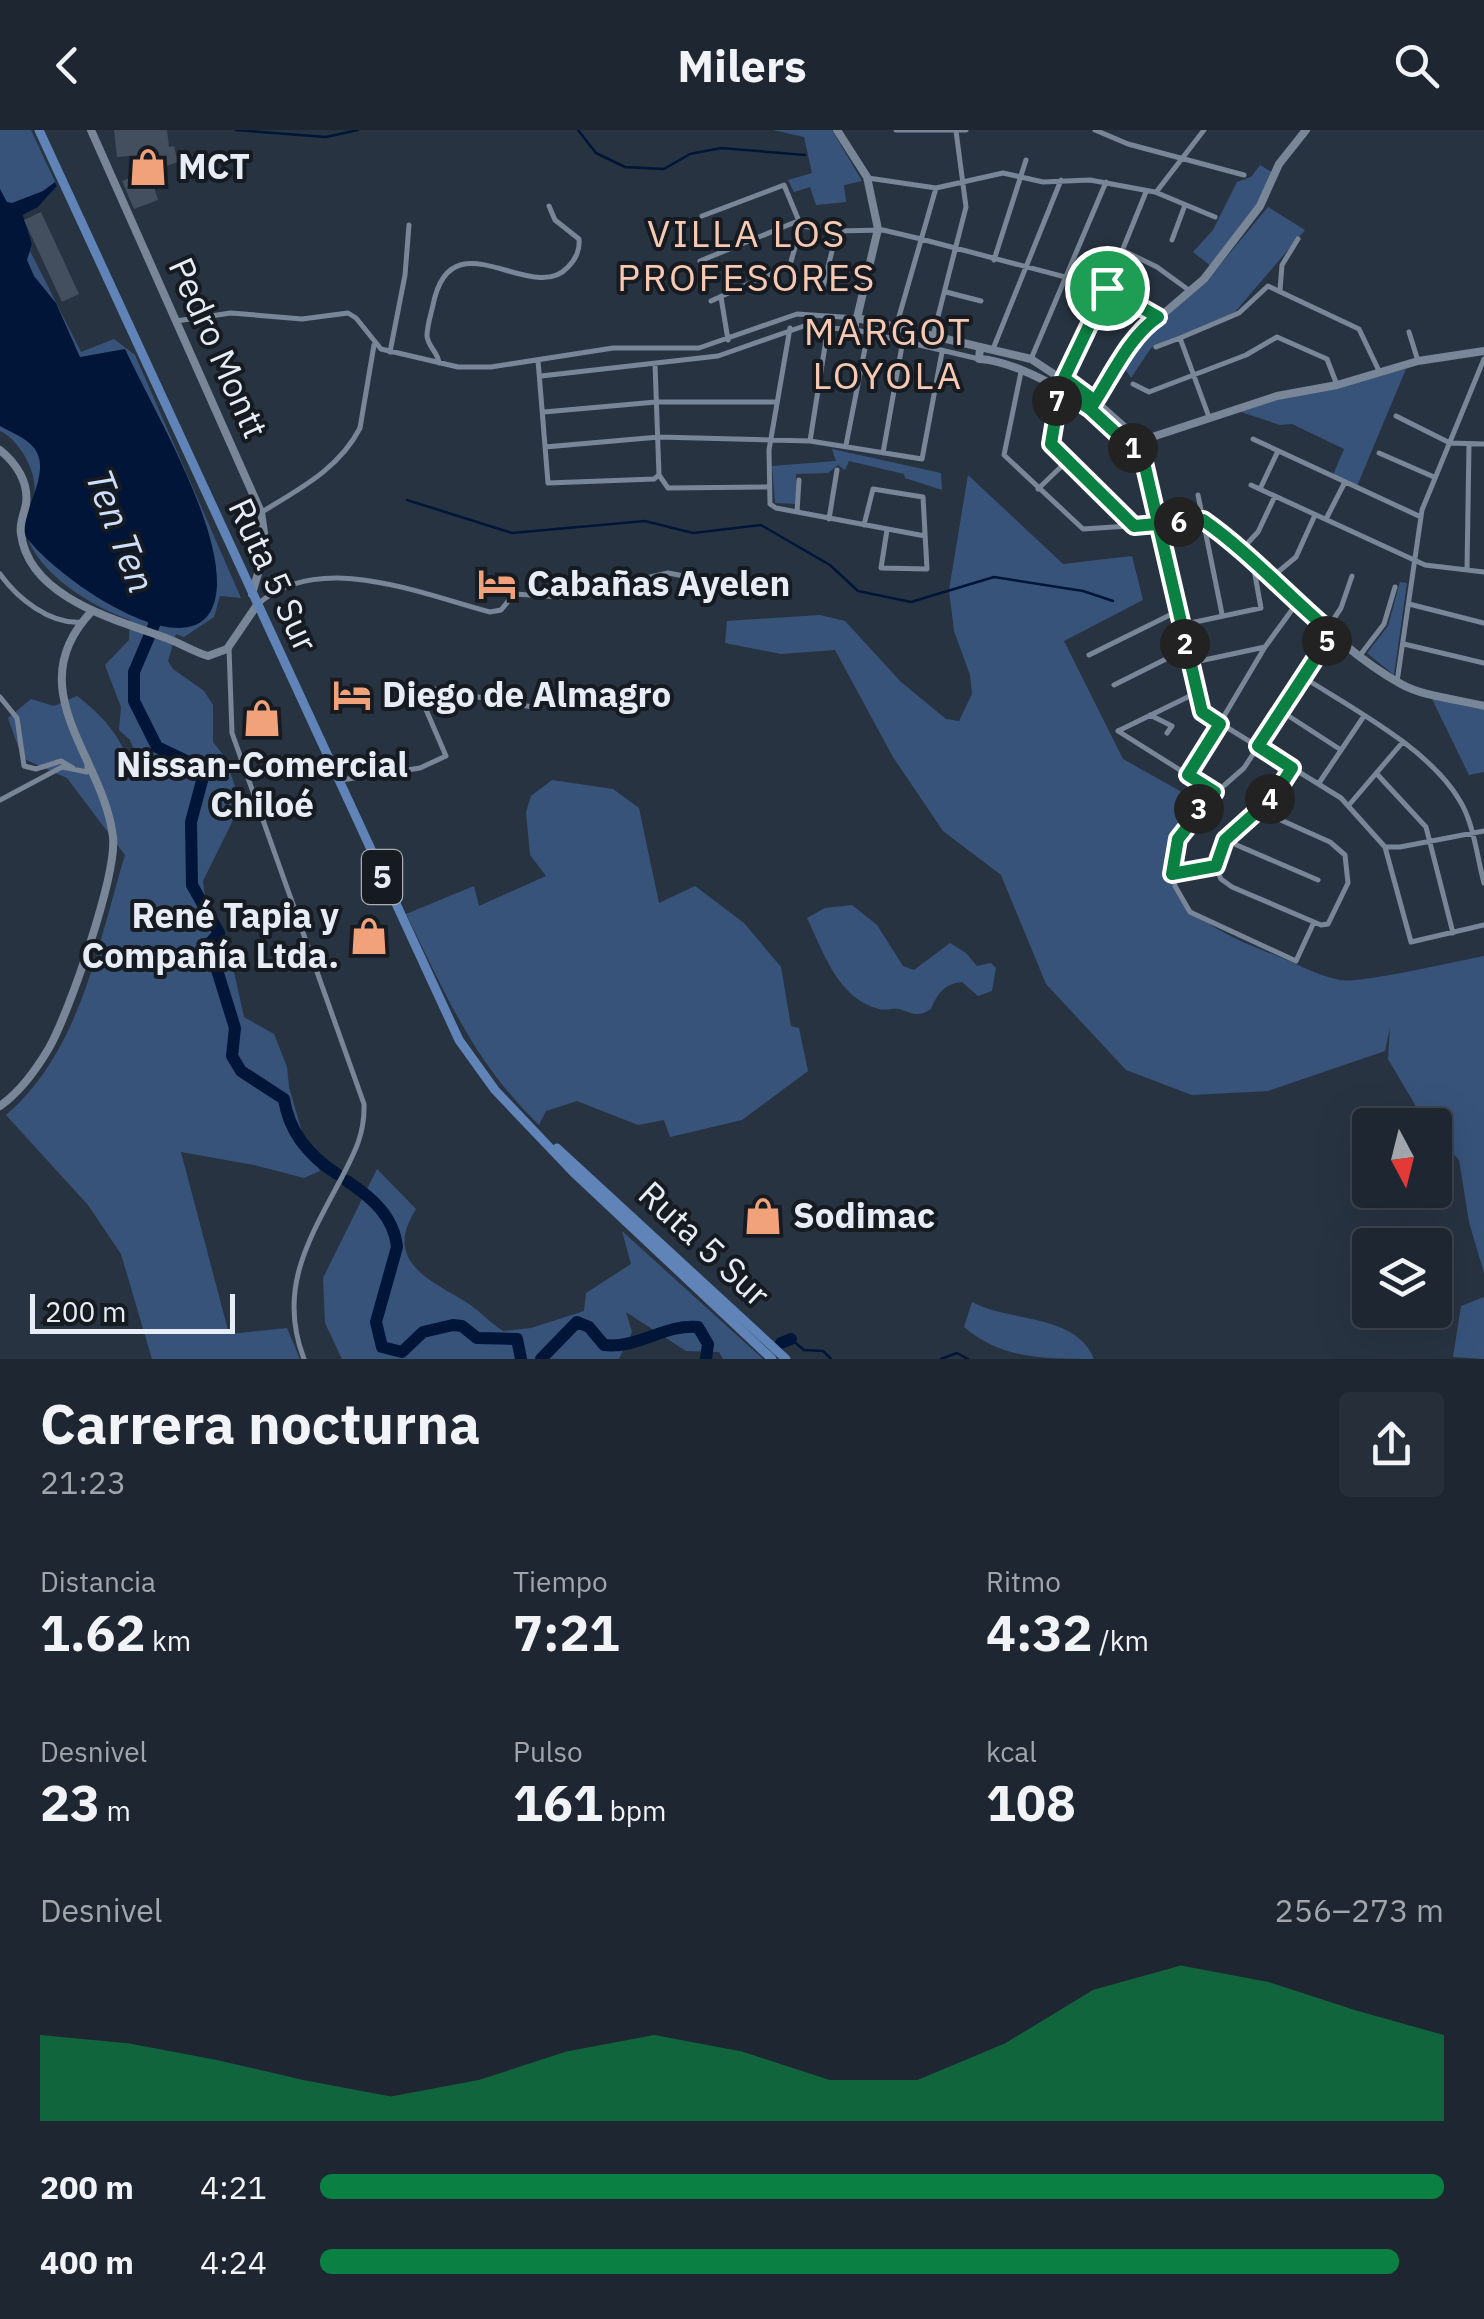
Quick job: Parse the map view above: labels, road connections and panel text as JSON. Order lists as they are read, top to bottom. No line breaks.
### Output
{"streets":{"highway":["Ruta 5 Sur","5"],"street":["Pedro Montt"]},"crossings":[["Pedro Montt","Ruta 5 Sur"]],"districts":["VILLA LOS PROFESORES","MARGOT LOYOLA"],"water":["Ten Ten"],"places":{"shop":["MCT","Nissan-Comercial Chiloé","René Tapia y Compañía Ltda.","Sodimac"],"hotel":["Cabañas Ayelen","Diego de Almagro"]},"scale_bar":"200 m","north":"bottom","page":{"header":"Milers","pins":["7","1","6","5","2","4","3"],"scale":"200 m","heading":["Carrera nocturna","21:23"],"stats":[["Distancia","1.62 km"],["Tiempo","7:21"],["Ritmo","4:32 /km"],["Desnivel","23 m"],["Pulso","161 bpm"],["kcal","108"]],"chart":["Desnivel","256–273 m"],"list":[{"name":"200 m","note":"4:21"},{"name":"400 m","note":"4:24"}]}}
